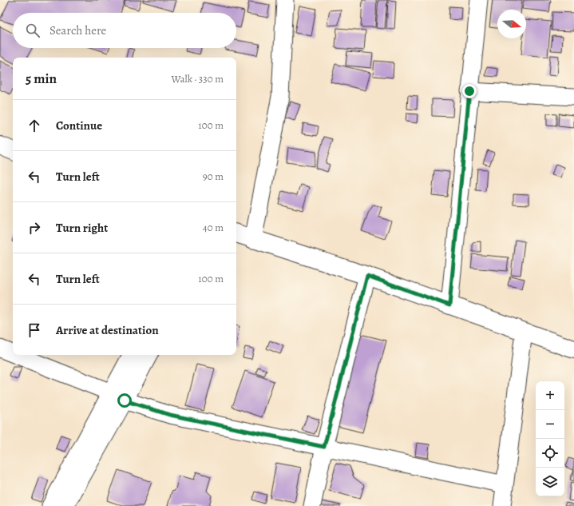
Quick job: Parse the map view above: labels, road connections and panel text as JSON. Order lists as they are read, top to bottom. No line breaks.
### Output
{"north":"right","page":{"search":"Search here","heading":["5 min","Walk · 330 m"],"list":[["Continue","100 m"],["Turn left","90 m"],["Turn right","40 m"],["Turn left","100 m"],"Arrive at destination"],"map_buttons":["+","−"]}}
